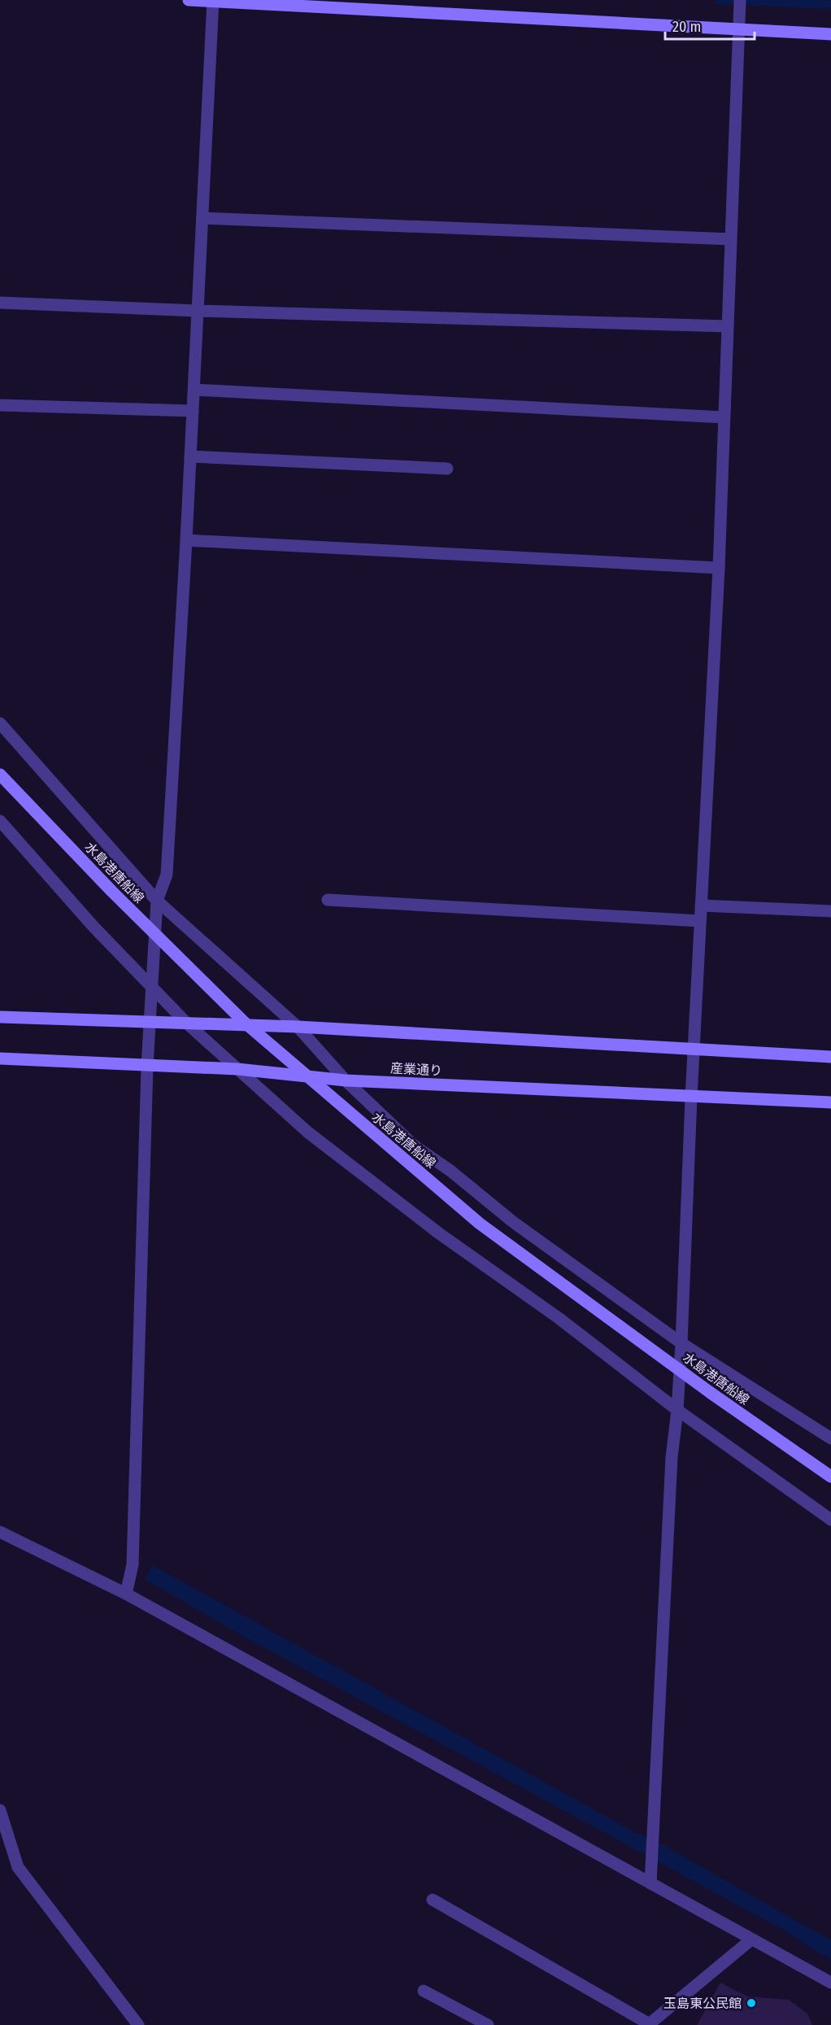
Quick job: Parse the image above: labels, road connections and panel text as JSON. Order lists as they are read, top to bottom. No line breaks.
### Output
{"streets":{"street":["水島港唐船線","産業通り"]},"places":["玉島東公民館"],"scale_bar":"20 m"}
